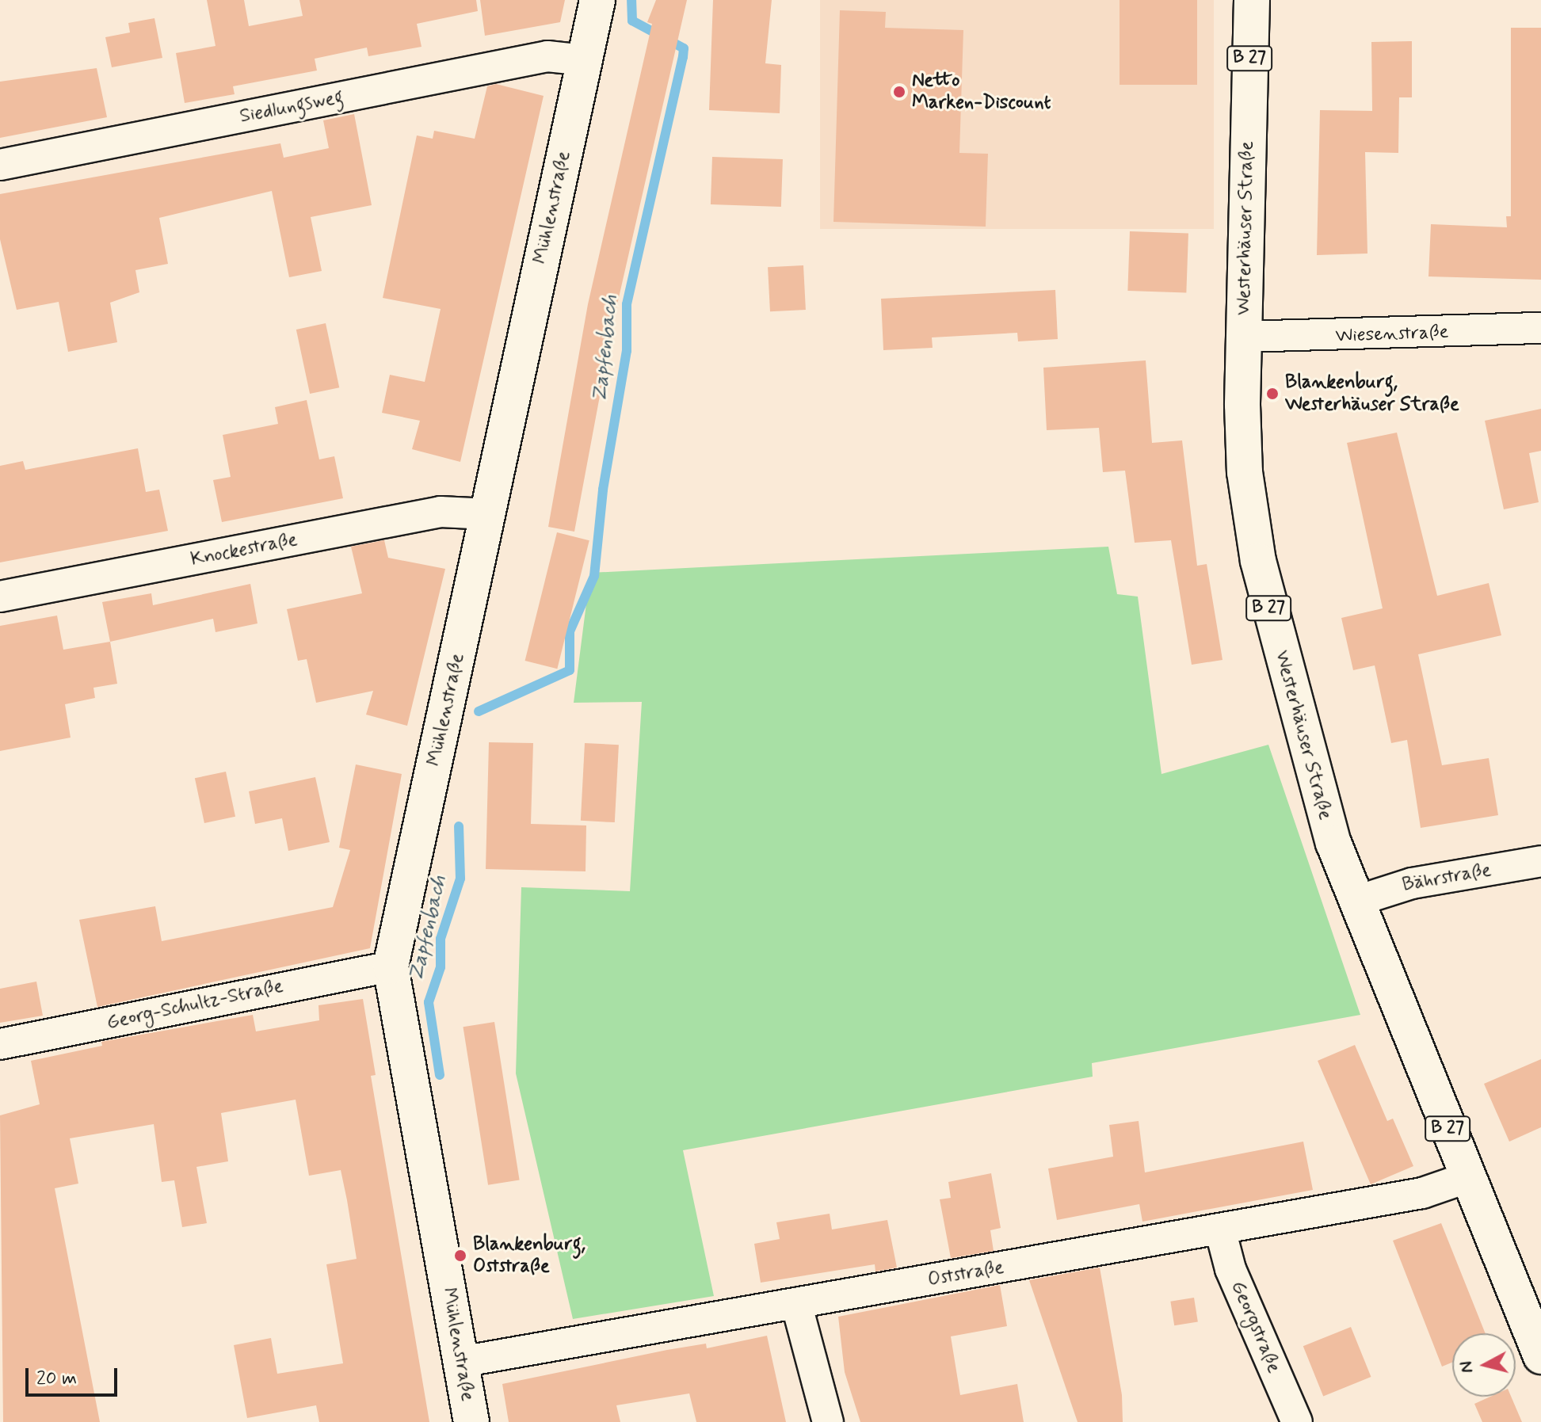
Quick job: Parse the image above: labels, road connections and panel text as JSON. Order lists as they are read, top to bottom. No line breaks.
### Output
{"streets":{"street":["B 27","Siedlungsweg","Mühlenstraße","Westerhäuser Straße","Wiesenstraße","Knockestraße","Bährstraße","Georg-Schultz-Straße","Oststraße","Georgstraße"]},"crossings":[["Siedlungsweg","Mühlenstraße"],["Mühlenstraße","Knockestraße"],["Mühlenstraße","Georg-Schultz-Straße"],["Mühlenstraße","Oststraße"],["Westerhäuser Straße","Wiesenstraße"],["Westerhäuser Straße","Bährstraße"],["Westerhäuser Straße","Oststraße"],["Oststraße","Georgstraße"]],"water":["Zapfenbach"],"places":["Netto Marken-Discount","Blankenburg, Westerhäuser Straße","Blankenburg, Oststraße"],"scale_bar":"20 m","north":"left"}
